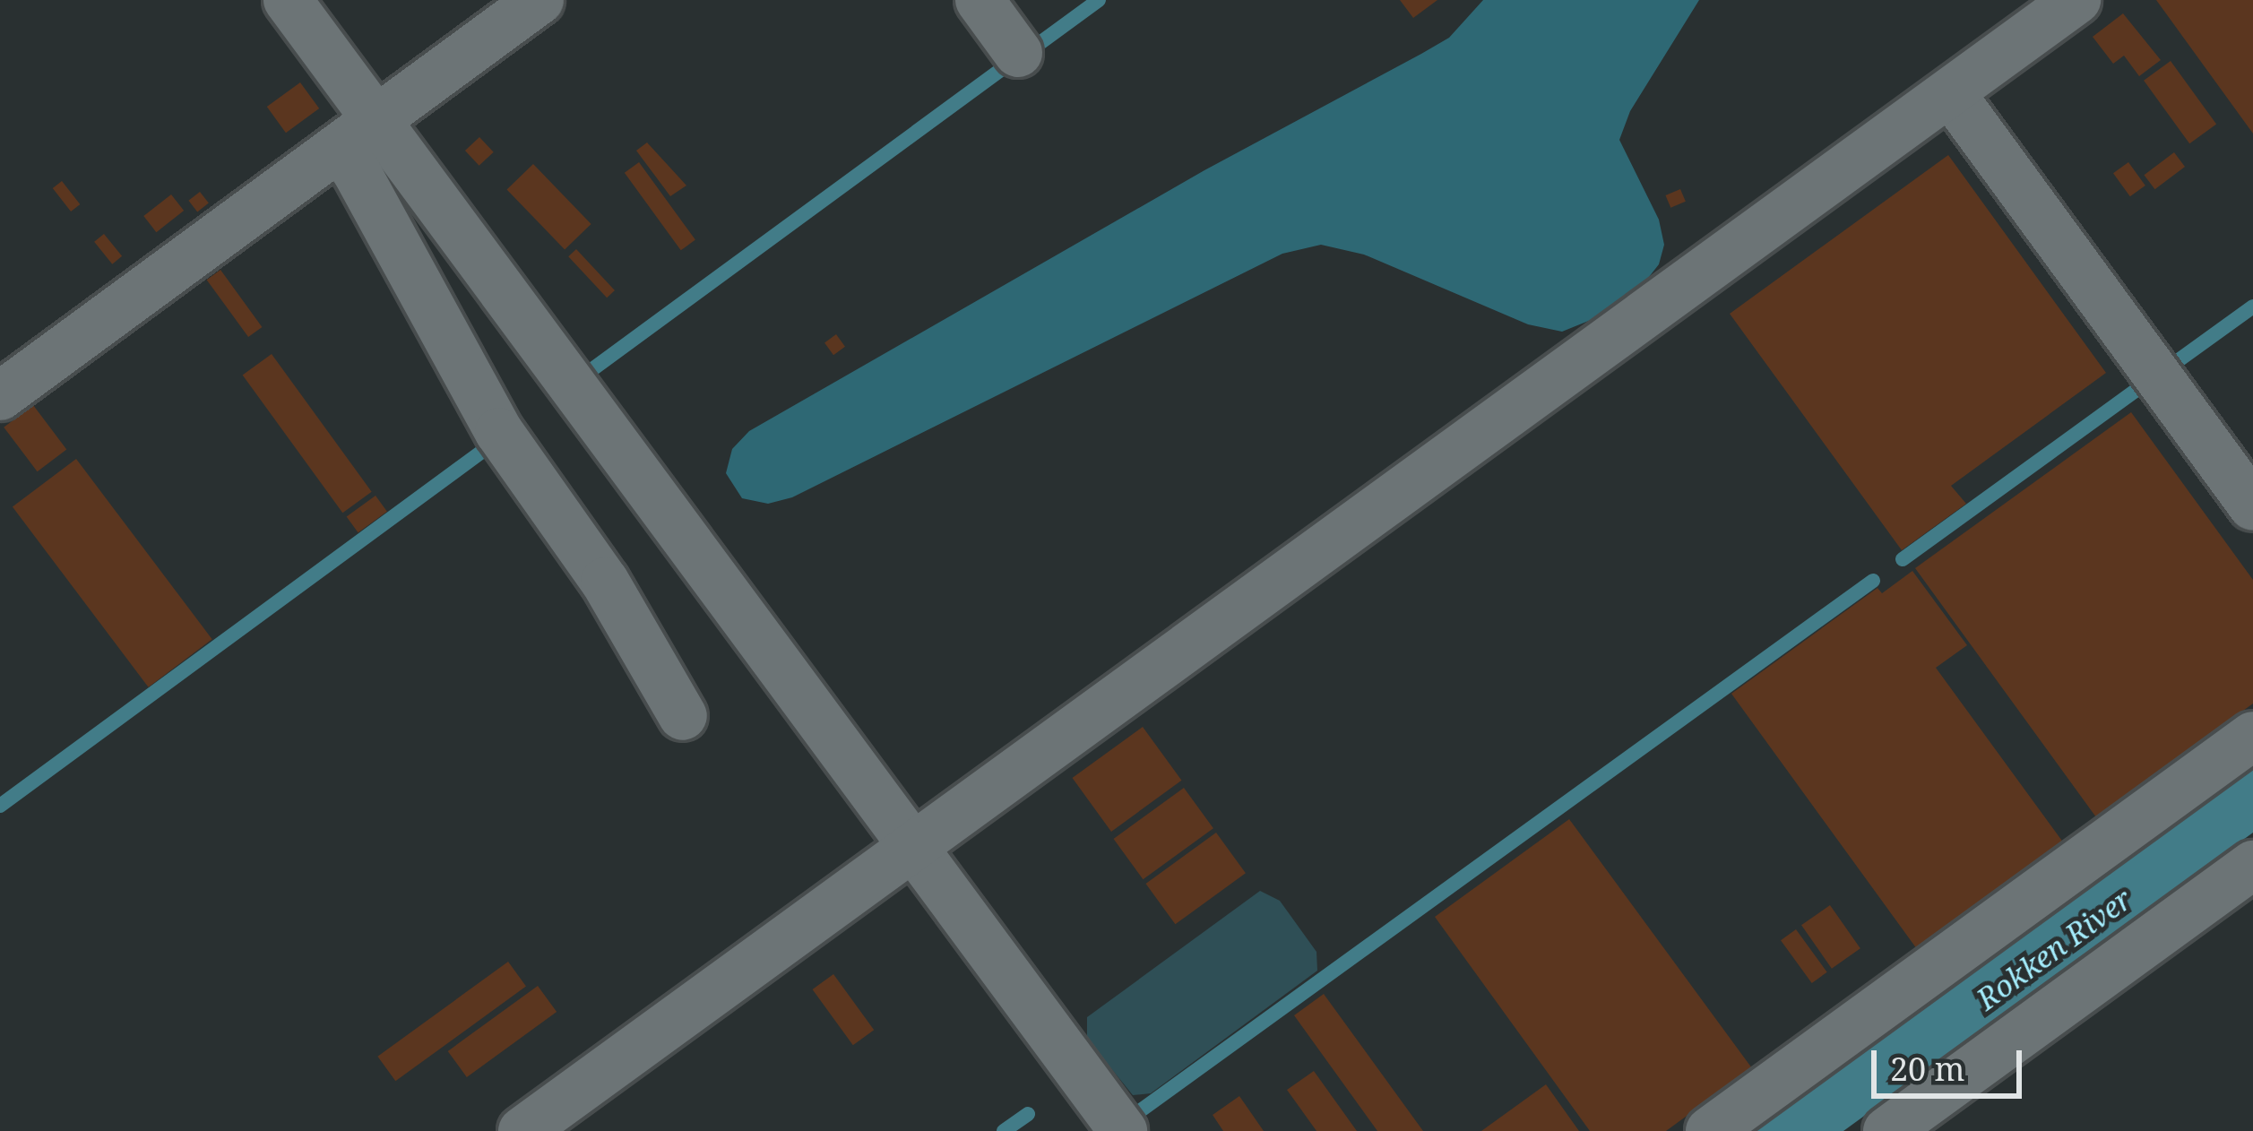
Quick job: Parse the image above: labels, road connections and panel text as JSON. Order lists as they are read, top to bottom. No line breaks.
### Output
{"water":["Rokken River"],"scale_bar":"20 m"}
